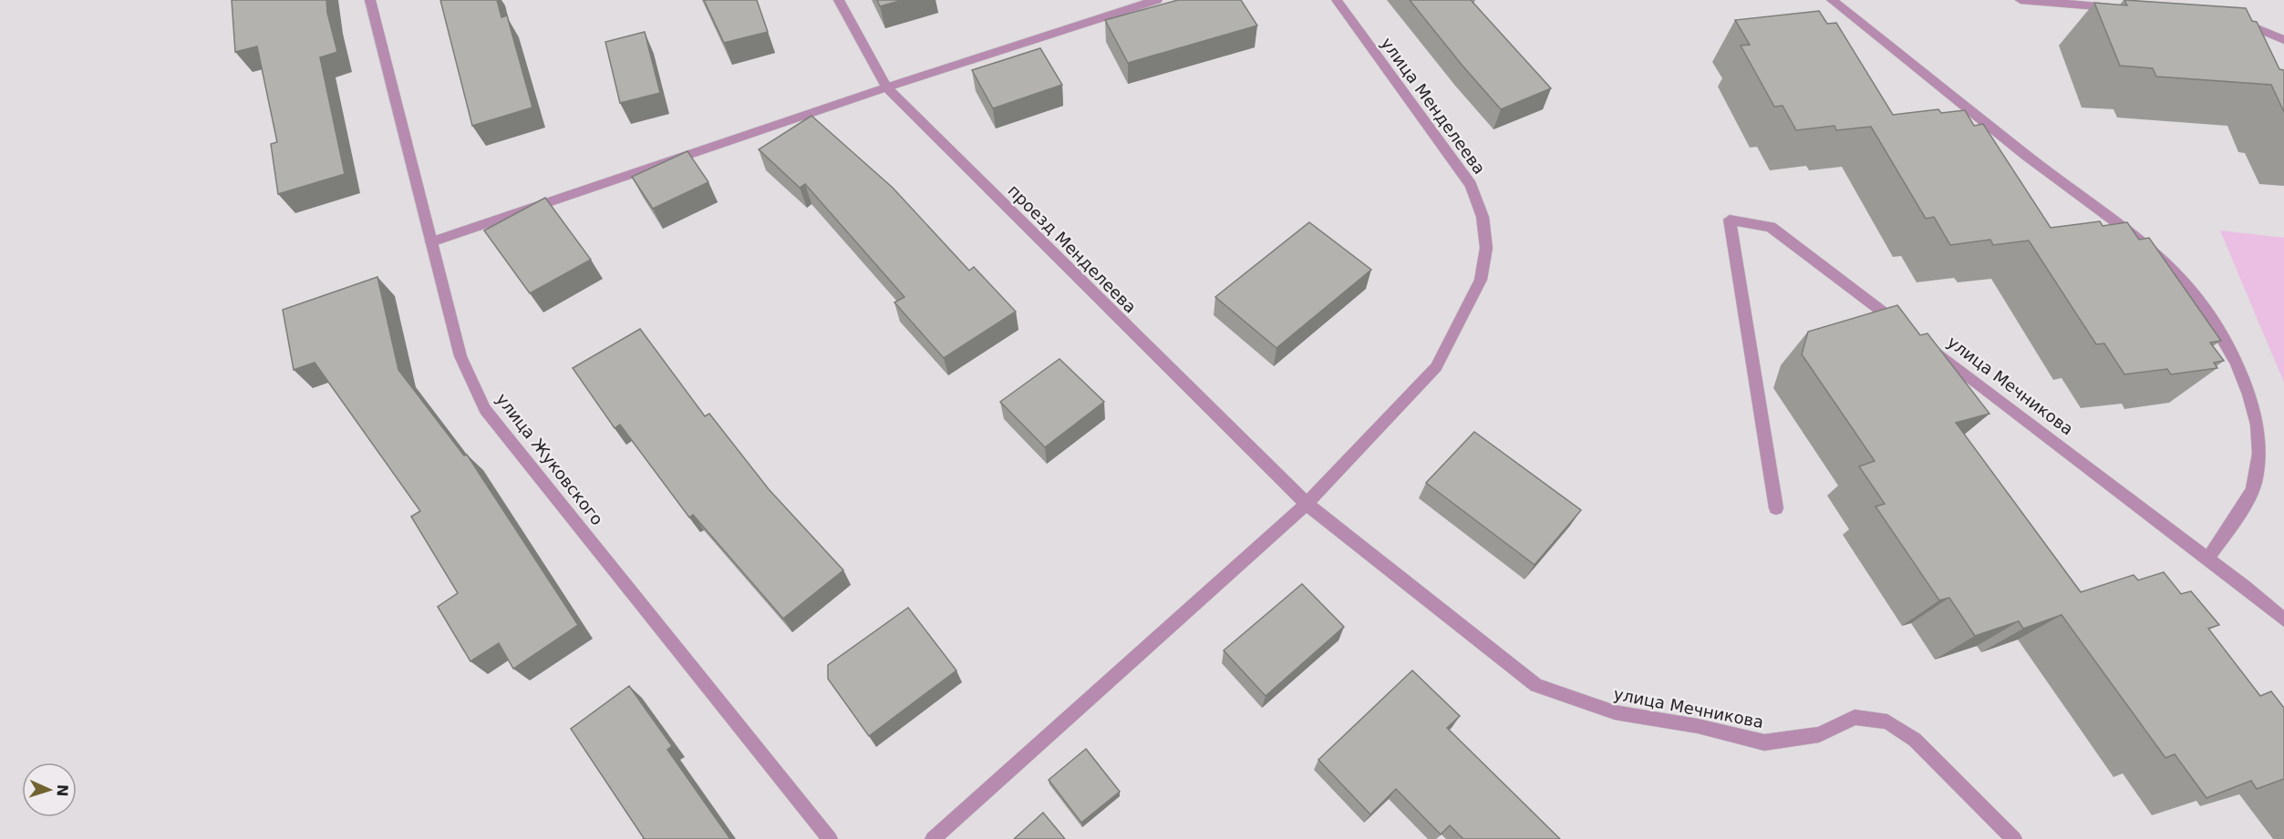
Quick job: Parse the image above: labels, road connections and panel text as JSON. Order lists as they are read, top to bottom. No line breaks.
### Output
{"streets":{"street":["улица Менделеева","проезд Менделеева","улица Мечникова","улица Жуковского"]},"crossings":[["улица Менделеева","проезд Менделеева"],["улица Менделеева","улица Мечникова"],["проезд Менделеева","улица Мечникова"]],"north":"right"}
